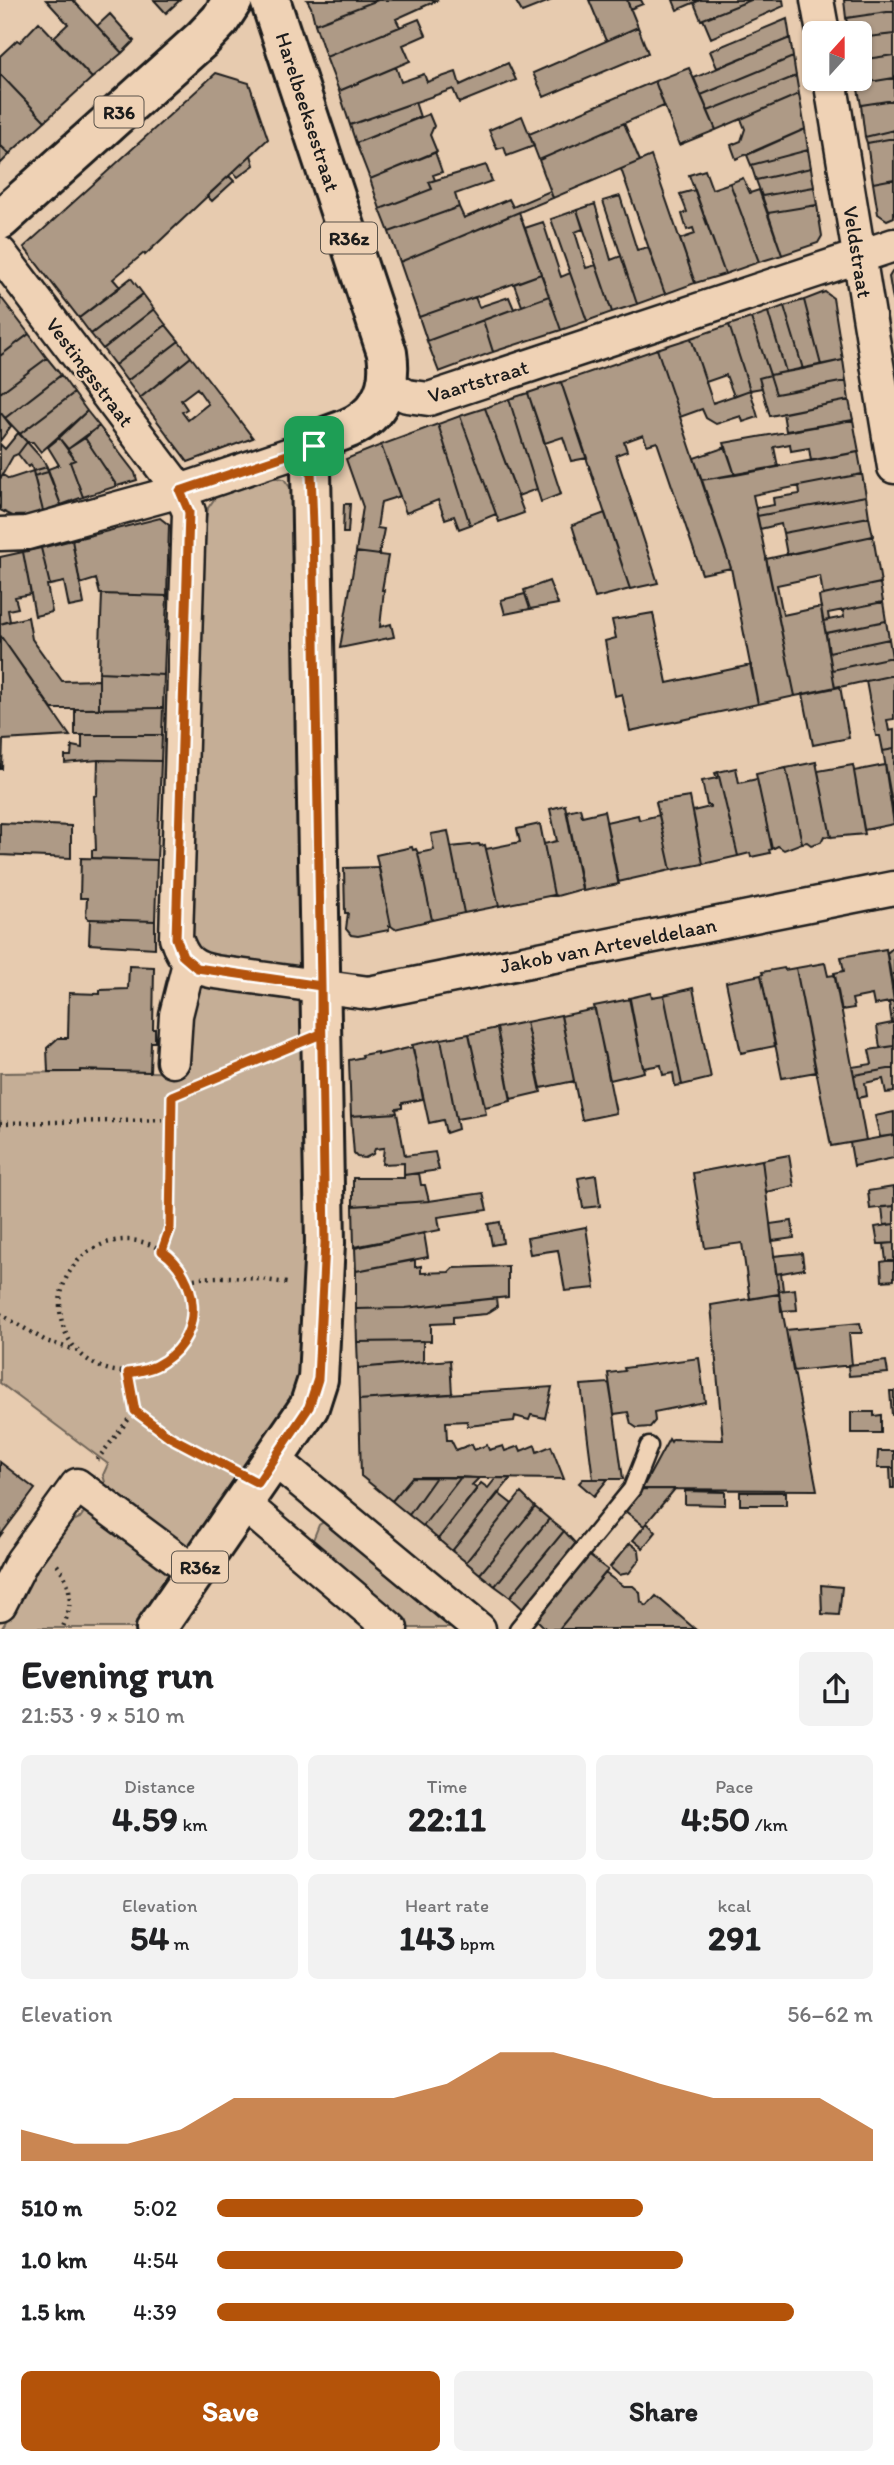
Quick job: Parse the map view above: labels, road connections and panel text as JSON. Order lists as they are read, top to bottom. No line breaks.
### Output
{"streets":{"main road":["R36","Harelbeeksestraat","R36z"],"street":["Veldstraat","Vestingsstraat","Vaartstraat","Jakob van Arteveldelaan"]},"crossings":[["Harelbeeksestraat","Vaartstraat"],["R36z","Jakob van Arteveldelaan"],["Veldstraat","Vaartstraat"]],"north":"top","page":{"heading":["Evening run","21:53 · 9 × 510 m"],"stats":[["Distance","4.59 km"],["Time","22:11"],["Pace","4:50 /km"],["Elevation","54 m"],["Heart rate","143 bpm"],["kcal","291"]],"chart":["Elevation","56–62 m"],"list":[{"name":"510 m","note":"5:02"},{"name":"1.0 km","note":"4:54"},{"name":"1.5 km","note":"4:39"}],"buttons":["Save","Share"]}}
